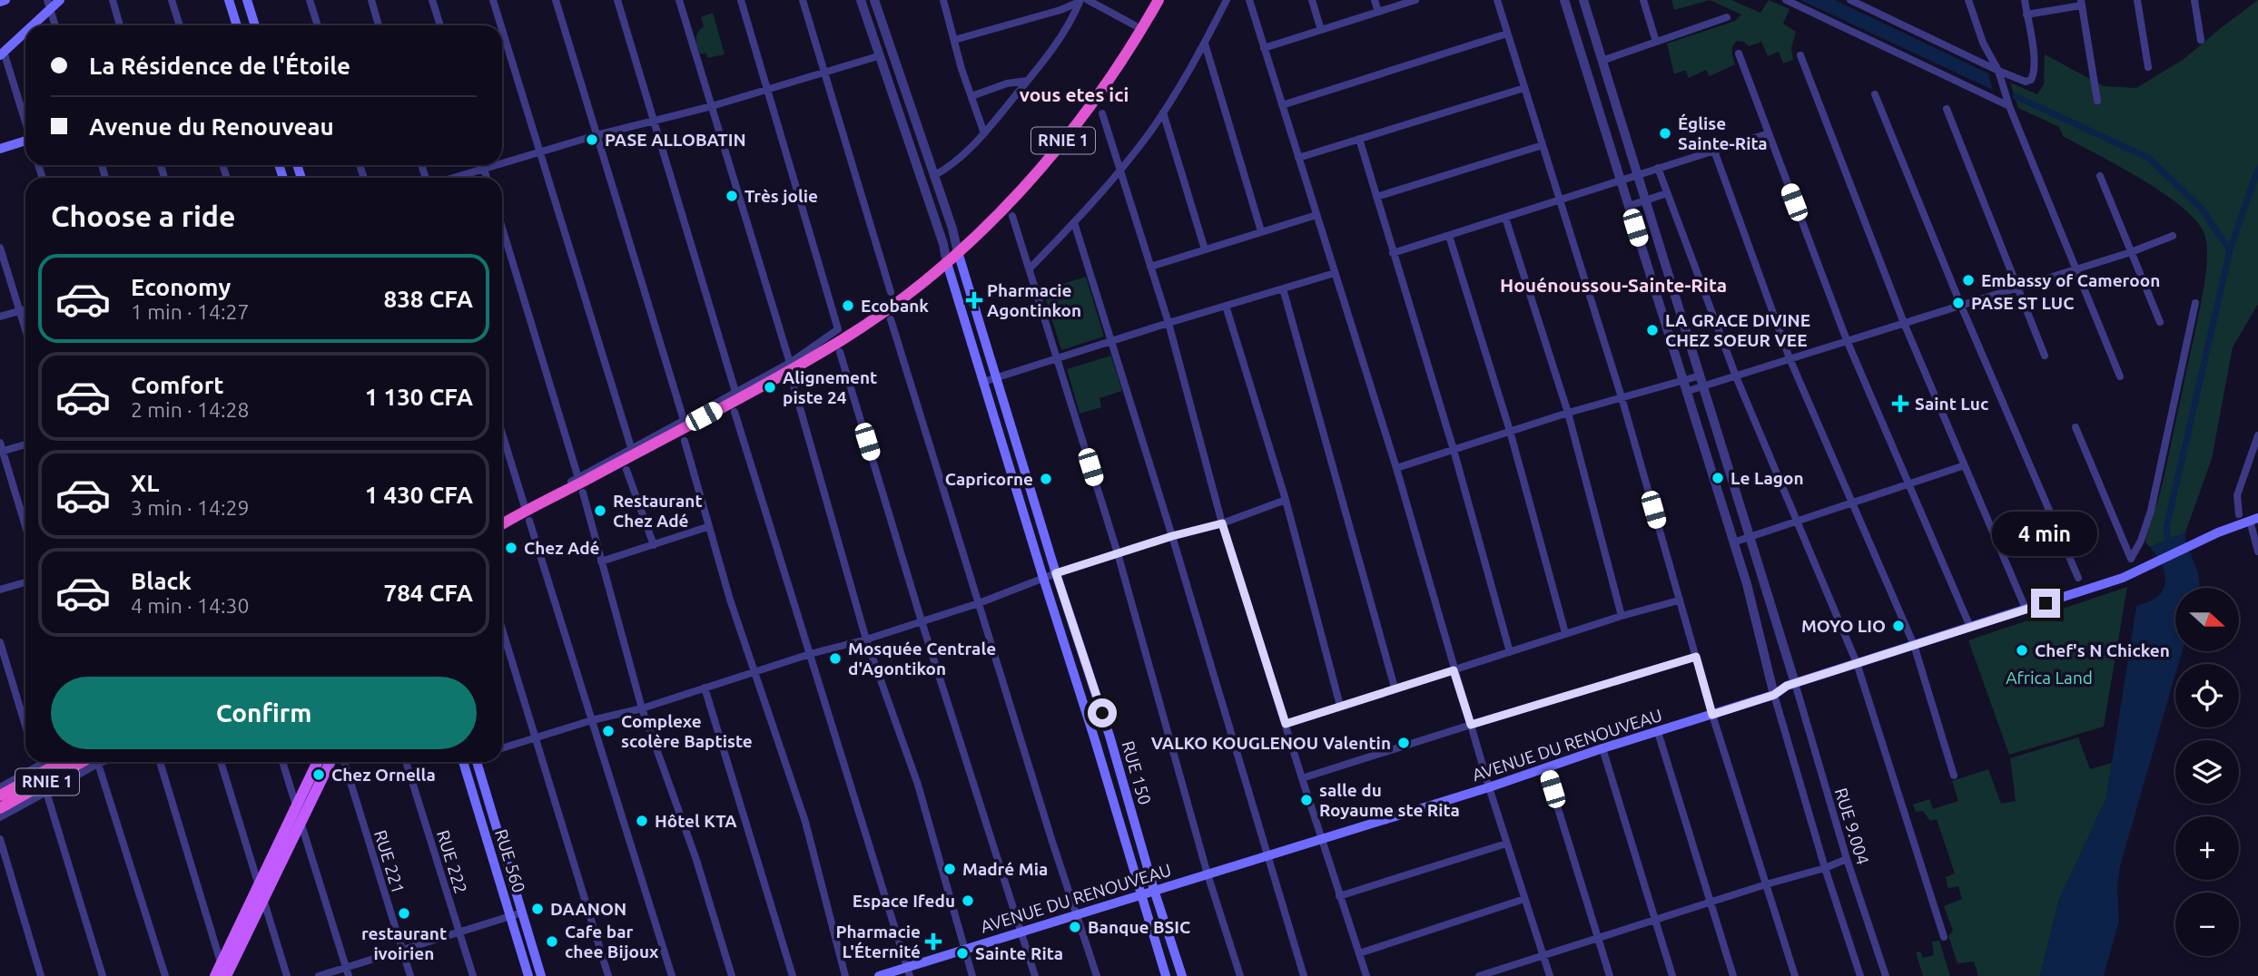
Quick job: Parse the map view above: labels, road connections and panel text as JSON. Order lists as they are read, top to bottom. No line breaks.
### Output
{"streets":{"highway":["RNIE 1"],"main road":["AVENUE DU RENOUVEAU","RUE 150","RUE 560"],"street":["RUE 9.004","RUE 221","RUE 222"]},"crossings":[["RNIE 1","RUE 150"],["AVENUE DU RENOUVEAU","RUE 150"],["AVENUE DU RENOUVEAU","RUE 9.004"]],"districts":["vous etes ici","Houénoussou-Sainte-Rita"],"parks":["Africa Land"],"places":{"other":["Église Sainte-Rita","PASE ALLOBATIN","Très jolie","Embassy of Cameroon","PASE ST LUC","Ecobank","LA GRACE DIVINE CHEZ SOEUR VEE","Alignement piste 24","Le Lagon","Capricorne","Restaurant Chez Adé","Chez Adé","MOYO LIO","Chef's N Chicken","Mosquée Centrale d'Agontikon","Complexe scolère Baptiste","VALKO KOUGLENOU Valentin","Chez Ornella","salle du Royaume ste Rita","Hôtel KTA","Madré Mia","Espace Ifedu","DAANON","restaurant ivoirien","Banque BSIC","Cafe bar chee Bijoux","Sainte Rita"],"health":["Pharmacie Agontinkon","Saint Luc","Pharmacie L'Éternité"]},"north":"right","page":{"banner":["La Résidence de l'Étoile","Avenue du Renouveau"],"heading":"Choose a ride","list":[{"name":"Economy","note":"1 min · 14:27","value":"838 CFA"},{"name":"Comfort","note":"2 min · 14:28","value":"1 130 CFA"},{"name":"XL","note":"3 min · 14:29","value":"1 430 CFA"},{"name":"Black","note":"4 min · 14:30","value":"784 CFA"}],"bubble":"4 min","map_buttons":["+","−"],"buttons":"Confirm"}}
